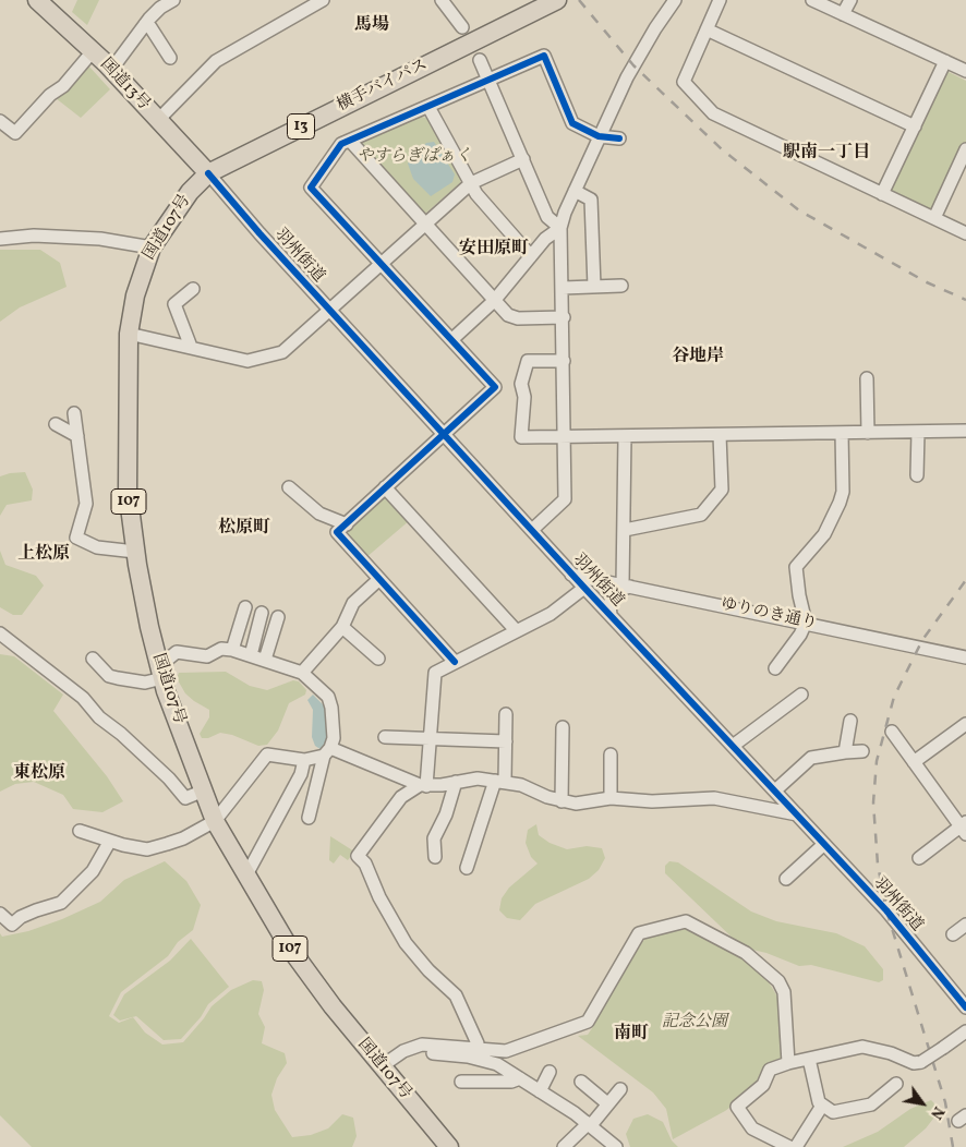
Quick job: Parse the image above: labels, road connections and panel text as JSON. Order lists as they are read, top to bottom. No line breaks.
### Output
{"streets":{"highway":["国道13号","横手バイパス","13","国道107号","107"],"street":["羽州街道","ゆりのき通り"]},"crossings":[["国道13号","横手バイパス"],["国道13号","国道107号"],["国道13号","羽州街道"],["横手バイパス","国道107号"],["横手バイパス","羽州街道"],["国道107号","羽州街道"],["羽州街道","ゆりのき通り"]],"districts":["馬場","駅南一丁目","安田原町","谷地岸","松原町","上松原","東松原","南町"],"parks":["やすらぎぱぁく","記念公園"],"north":"bottom right"}
